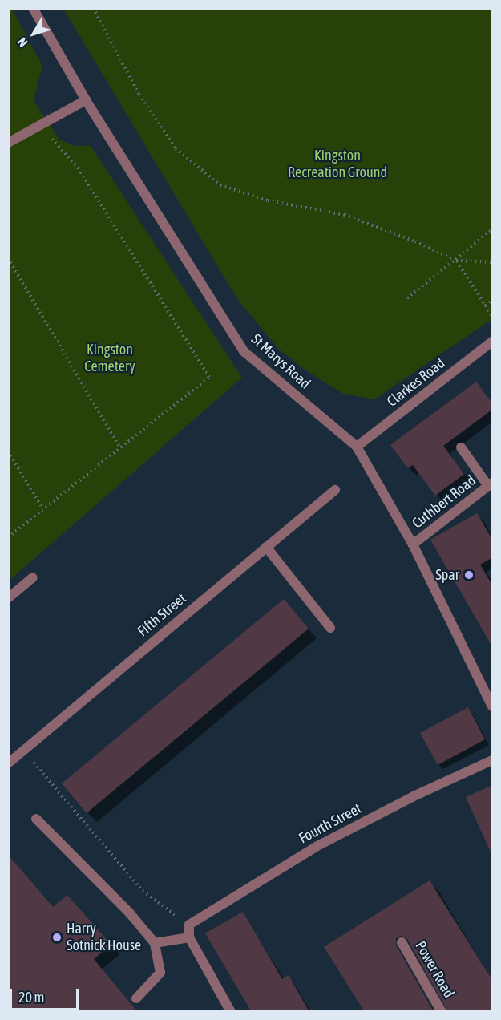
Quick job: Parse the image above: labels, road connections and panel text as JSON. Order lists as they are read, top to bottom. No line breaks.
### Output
{"streets":{"street":["St Marys Road","Clarkes Road","Cuthbert Road","Fifth Street","Fourth Street","Power Road"]},"crossings":[["St Marys Road","Clarkes Road"],["St Marys Road","Cuthbert Road"]],"parks":["Kingston Recreation Ground","Kingston Cemetery"],"places":["Spar","Harry Sotnick House"],"scale_bar":"20 m","north":"bottom left"}
